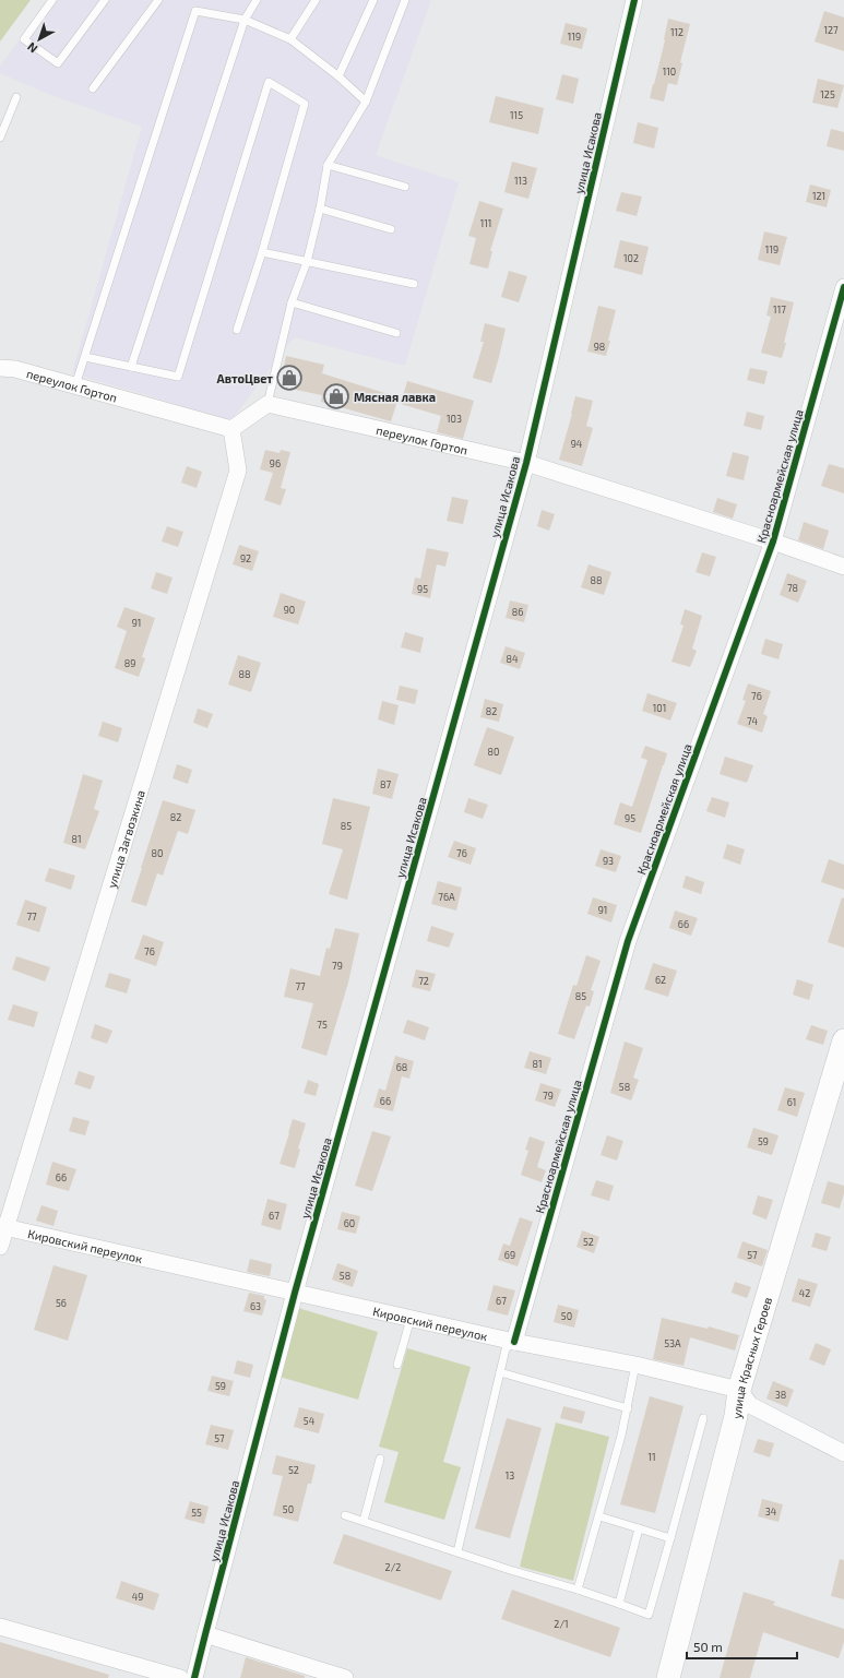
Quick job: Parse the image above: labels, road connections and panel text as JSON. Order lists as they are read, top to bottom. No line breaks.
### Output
{"streets":{"main road":["улица Красных Героев"],"street":["улица Исакова","переулок Гортоп","Красноармейская улица","улица Загвозкина","Кировский переулок"]},"crossings":[["улица Исакова","переулок Гортоп"],["улица Исакова","Кировский переулок"],["переулок Гортоп","Красноармейская улица"],["переулок Гортоп","улица Загвозкина"],["Красноармейская улица","Кировский переулок"],["улица Загвозкина","Кировский переулок"],["Кировский переулок","улица Красных Героев"]],"places":{"shop":["АвтоЦвет","Мясная лавка"]},"house_numbers":["127","112","119","110","125","115","113","121","111","119","102","117","98","103","94","96","92","88","78","95","90","86","91","84","89","88","76","101","82","74","80","87","82","95","85","81","80","76","93","76А","91","77","66","76","79","62","72","77","85","75","81","68","58","79","66","61","59","66","67","60","52","69","57","58","42","67","56","63","50","53А","59","38","54","57","11","52","13","50","34","55","2/2","49","2/1"],"scale_bar":"50 m","north":"bottom left"}
